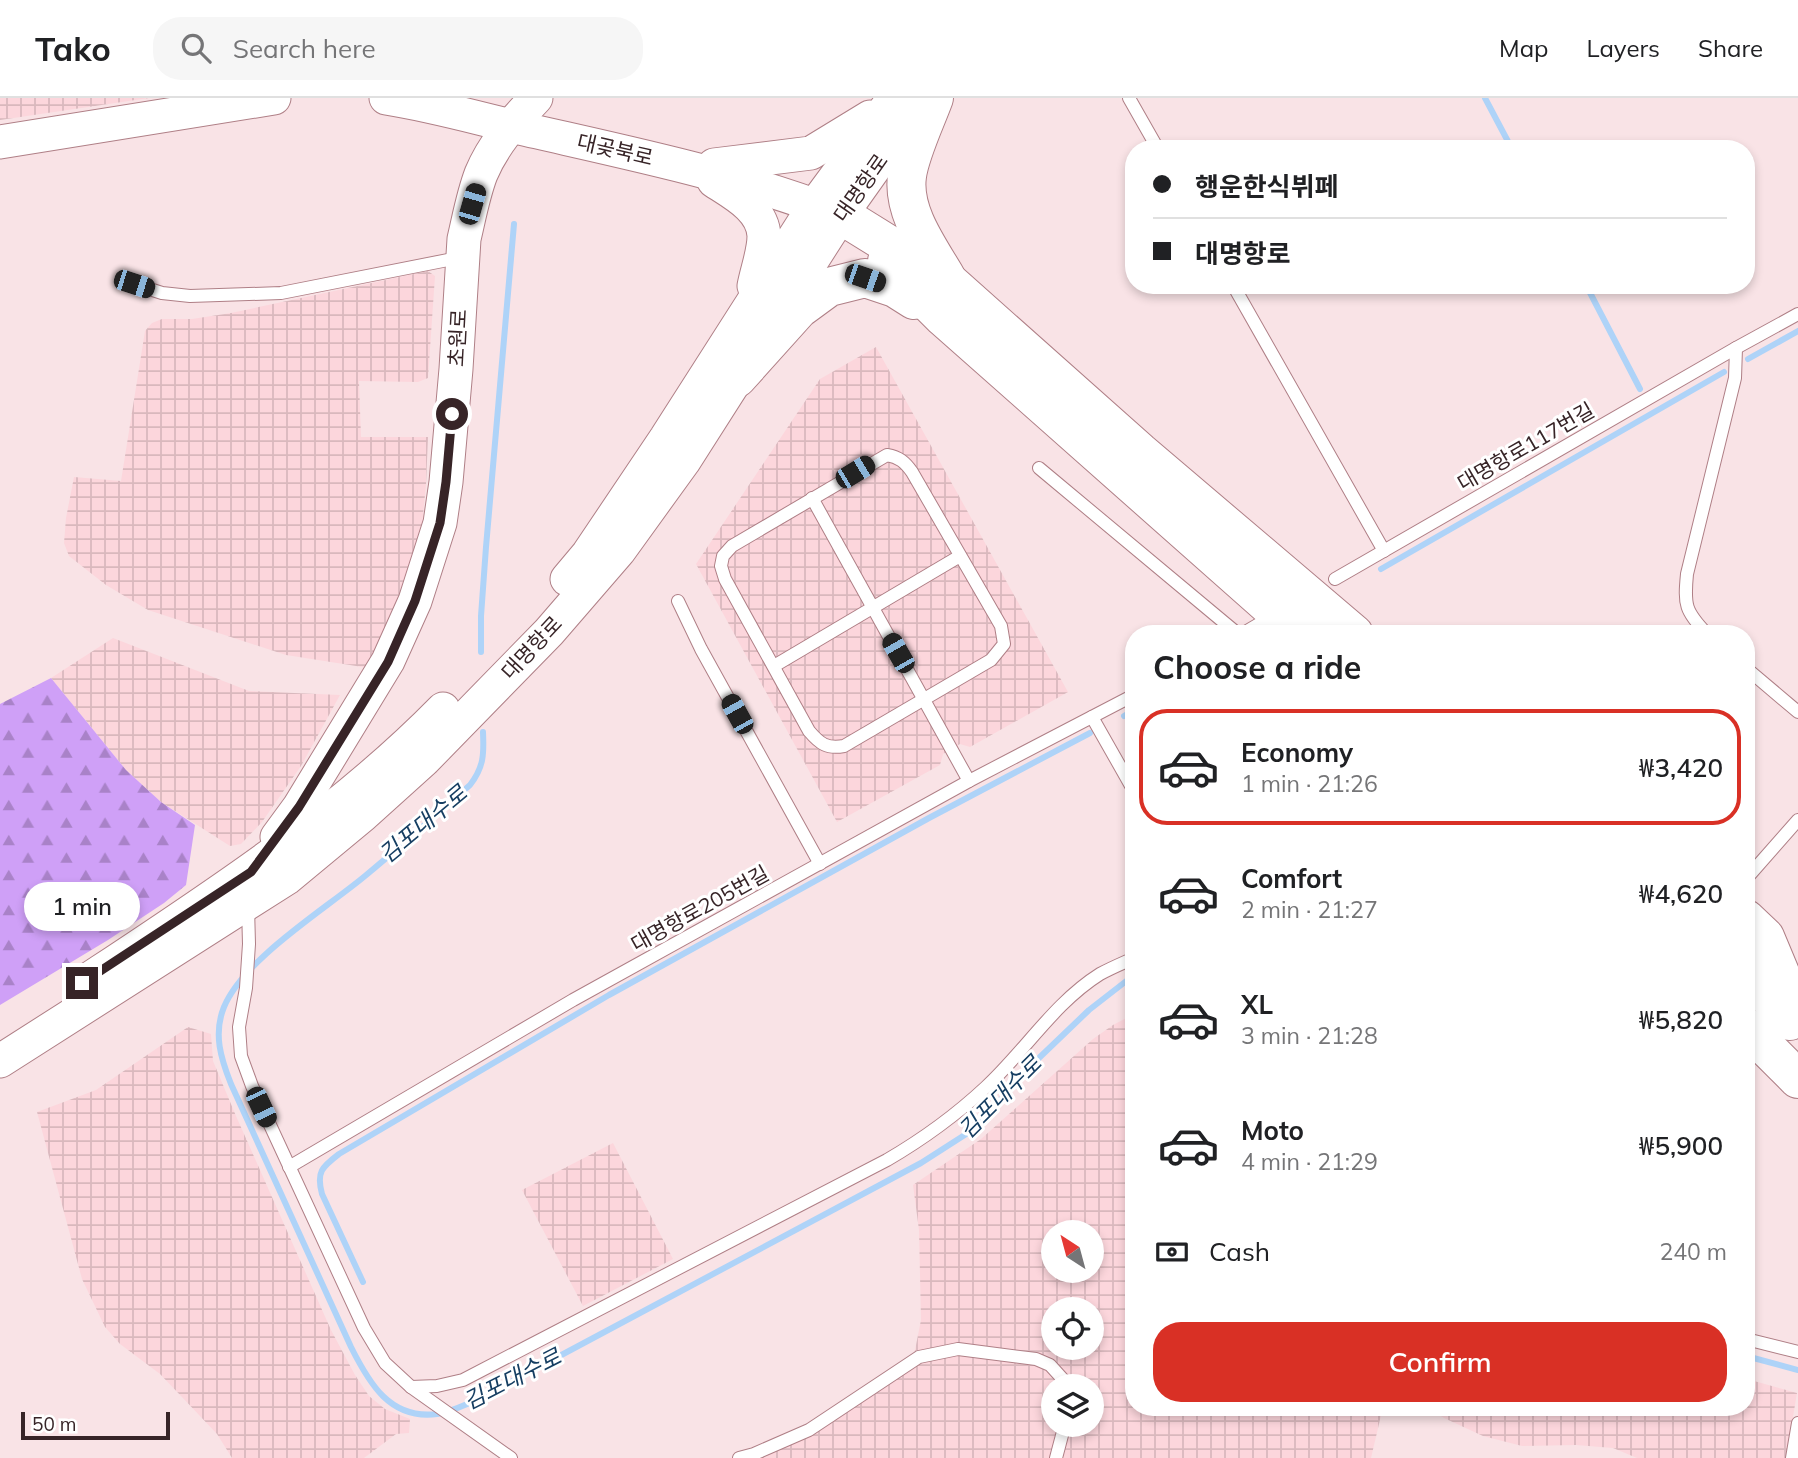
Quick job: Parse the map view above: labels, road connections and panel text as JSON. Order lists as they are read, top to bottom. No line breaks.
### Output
{"streets":{"main road":["대곶북로","대명항로","초원로"],"lane":["대명항로117번길","대명항로205번길"]},"crossings":[["대곶북로","대명항로"],["대곶북로","초원로"],["대명항로","초원로"]],"water":["김포대수로"],"scale_bar":"50 m","north":"top left","page":{"header":"Tako","search":"Search here","nav":["Map","Layers","Share"],"banner":["행운한식뷔페","대명항로"],"heading":"Choose a ride","list":[{"name":"Economy","note":"1 min · 21:26","value":"₩3,420"},{"name":"Comfort","note":"2 min · 21:27","value":"₩4,620"},{"name":"XL","note":"3 min · 21:28","value":"₩5,820"},{"name":"Moto","note":"4 min · 21:29","value":"₩5,900"}],"bubble":"1 min","pay":["Cash","240 m"],"buttons":"Confirm","scale":"50 m"}}
